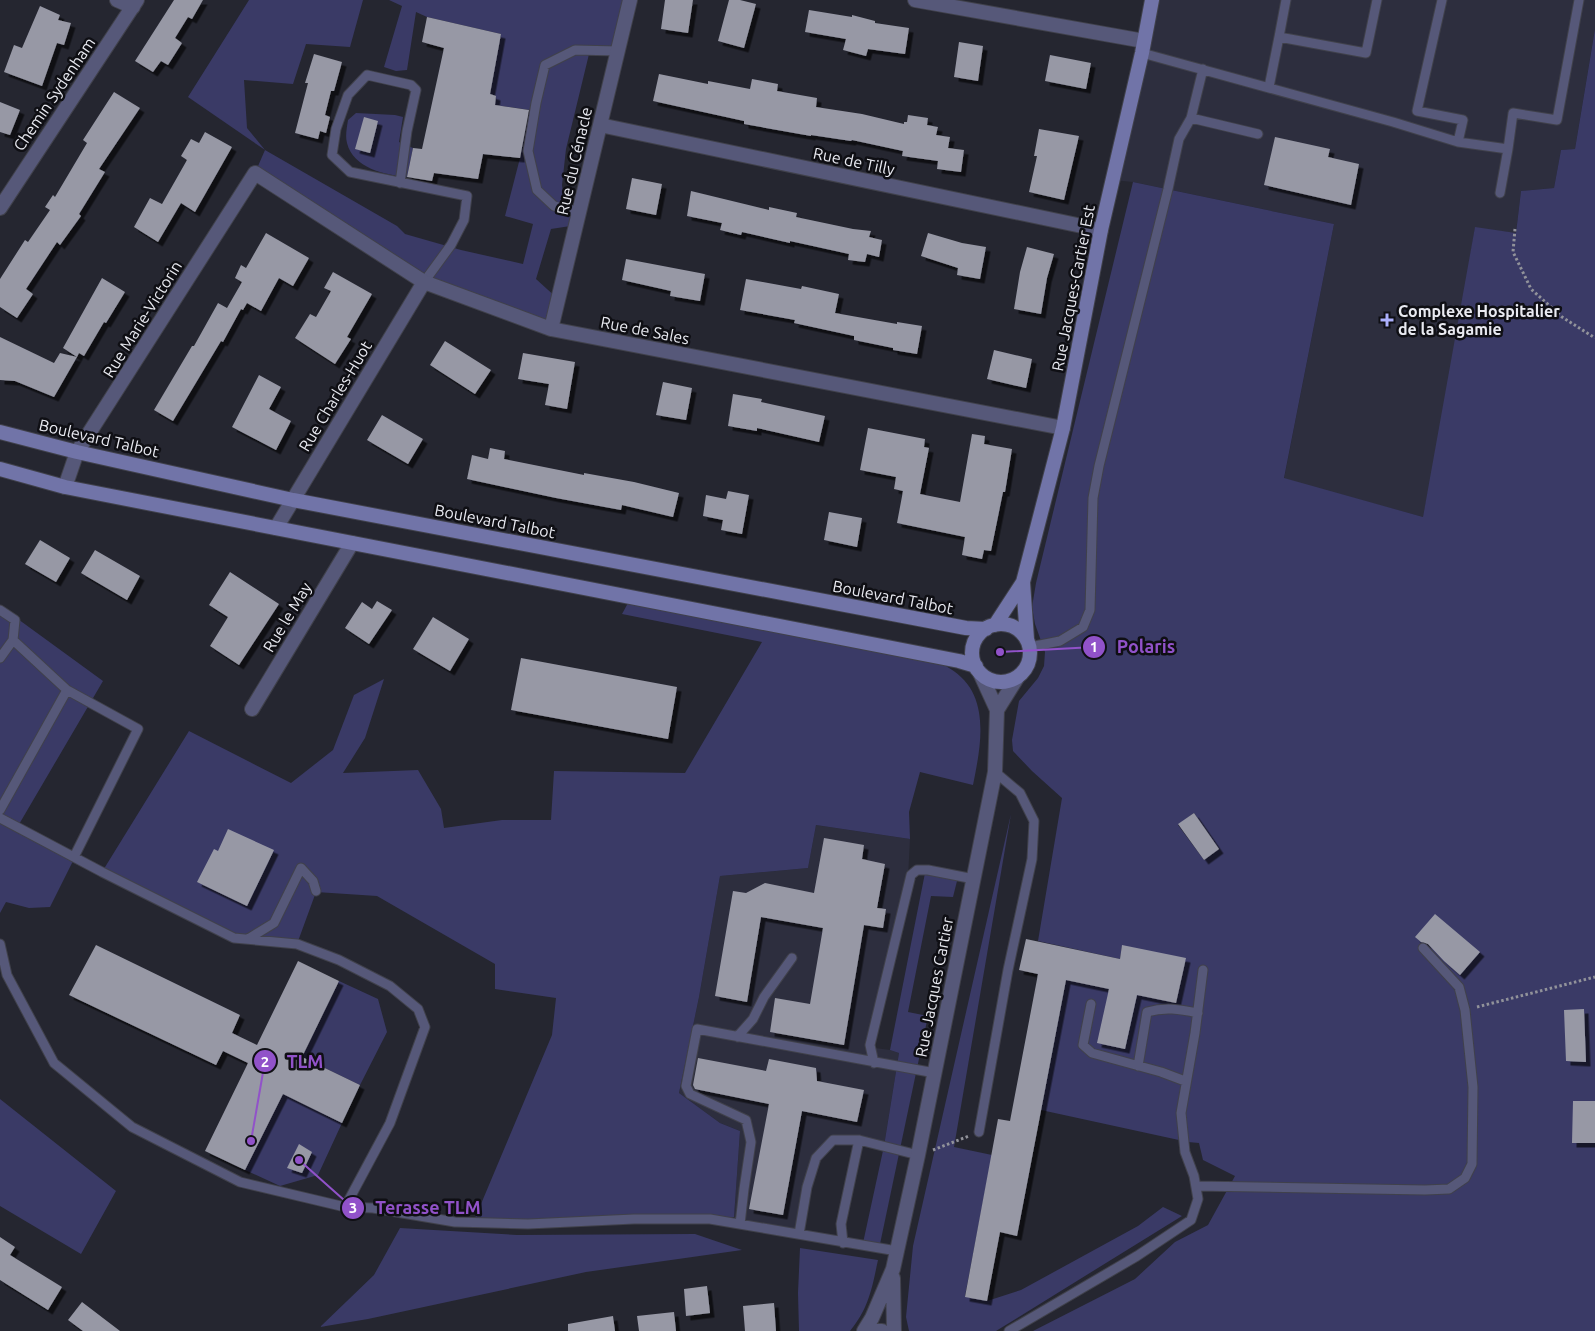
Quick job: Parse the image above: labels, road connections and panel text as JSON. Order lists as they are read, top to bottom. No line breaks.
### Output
{"streets":{"main road":["Rue Jacques-Cartier Est","Boulevard Talbot"],"street":["Chemin Sydenham","Rue du Cénacle","Rue de Tilly","Rue Marie-Victorin","Rue de Sales","Rue Charles-Huot","Rue le May","Rue Jacques Cartier"]},"crossings":[["Rue du Cénacle","Rue de Tilly"],["Rue du Cénacle","Rue de Sales"],["Rue de Tilly","Rue Jacques-Cartier Est"],["Rue Jacques-Cartier Est","Rue de Sales"],["Rue Jacques-Cartier Est","Boulevard Talbot"],["Rue Jacques-Cartier Est","Rue Jacques Cartier"],["Rue Marie-Victorin","Rue de Sales"],["Rue Marie-Victorin","Boulevard Talbot"],["Rue de Sales","Rue Charles-Huot"],["Rue Charles-Huot","Boulevard Talbot"],["Boulevard Talbot","Rue Jacques Cartier"]],"places":{"health":["Complexe Hospitalier de la Sagamie"],"other":["Polaris","TLM","Terasse TLM"]}}
